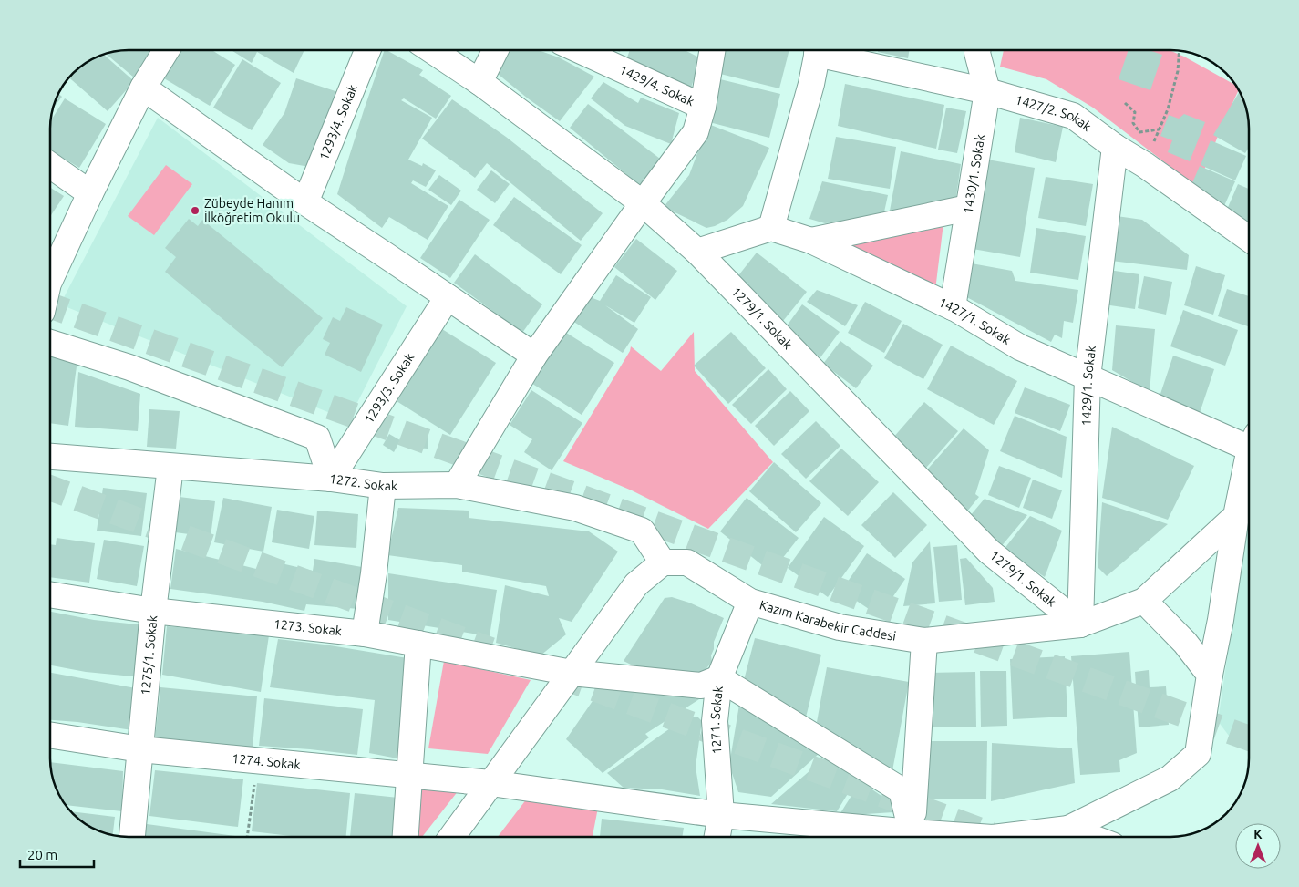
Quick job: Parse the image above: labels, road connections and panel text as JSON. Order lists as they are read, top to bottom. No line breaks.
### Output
{"streets":{"street":["1429/4. Sokak","1427/2. Sokak","1293/4. Sokak","1430/1. Sokak","1279/1. Sokak","1427/1. Sokak","1429/1. Sokak","1293/3. Sokak","1272. Sokak","Kazım Karabekir Caddesi","1273. Sokak","1275/1. Sokak","1271. Sokak","1274. Sokak"]},"crossings":[["1427/2. Sokak","1430/1. Sokak"],["1427/2. Sokak","1429/1. Sokak"],["1430/1. Sokak","1427/1. Sokak"],["1279/1. Sokak","1429/1. Sokak"],["1279/1. Sokak","Kazım Karabekir Caddesi"],["1427/1. Sokak","1429/1. Sokak"],["1429/1. Sokak","Kazım Karabekir Caddesi"],["1293/3. Sokak","1272. Sokak"],["1272. Sokak","Kazım Karabekir Caddesi"],["1272. Sokak","1275/1. Sokak"],["Kazım Karabekir Caddesi","1271. Sokak"],["1273. Sokak","1275/1. Sokak"],["1273. Sokak","1271. Sokak"],["1275/1. Sokak","1274. Sokak"],["1271. Sokak","1274. Sokak"]],"places":["Zübeyde Hanım İlköğretim Okulu"],"scale_bar":"20 m","north":"top"}
